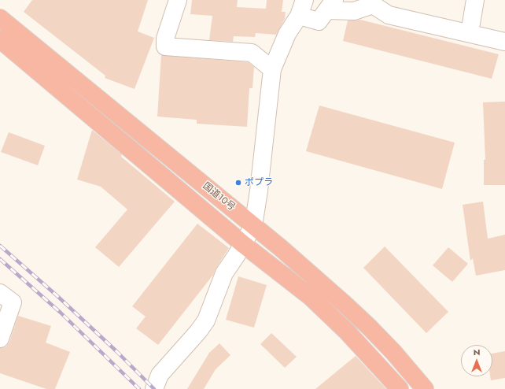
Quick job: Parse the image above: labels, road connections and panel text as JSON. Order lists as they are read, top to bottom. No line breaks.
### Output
{"streets":{"highway":["国道10号"]},"places":["ポプラ"],"north":"top"}
